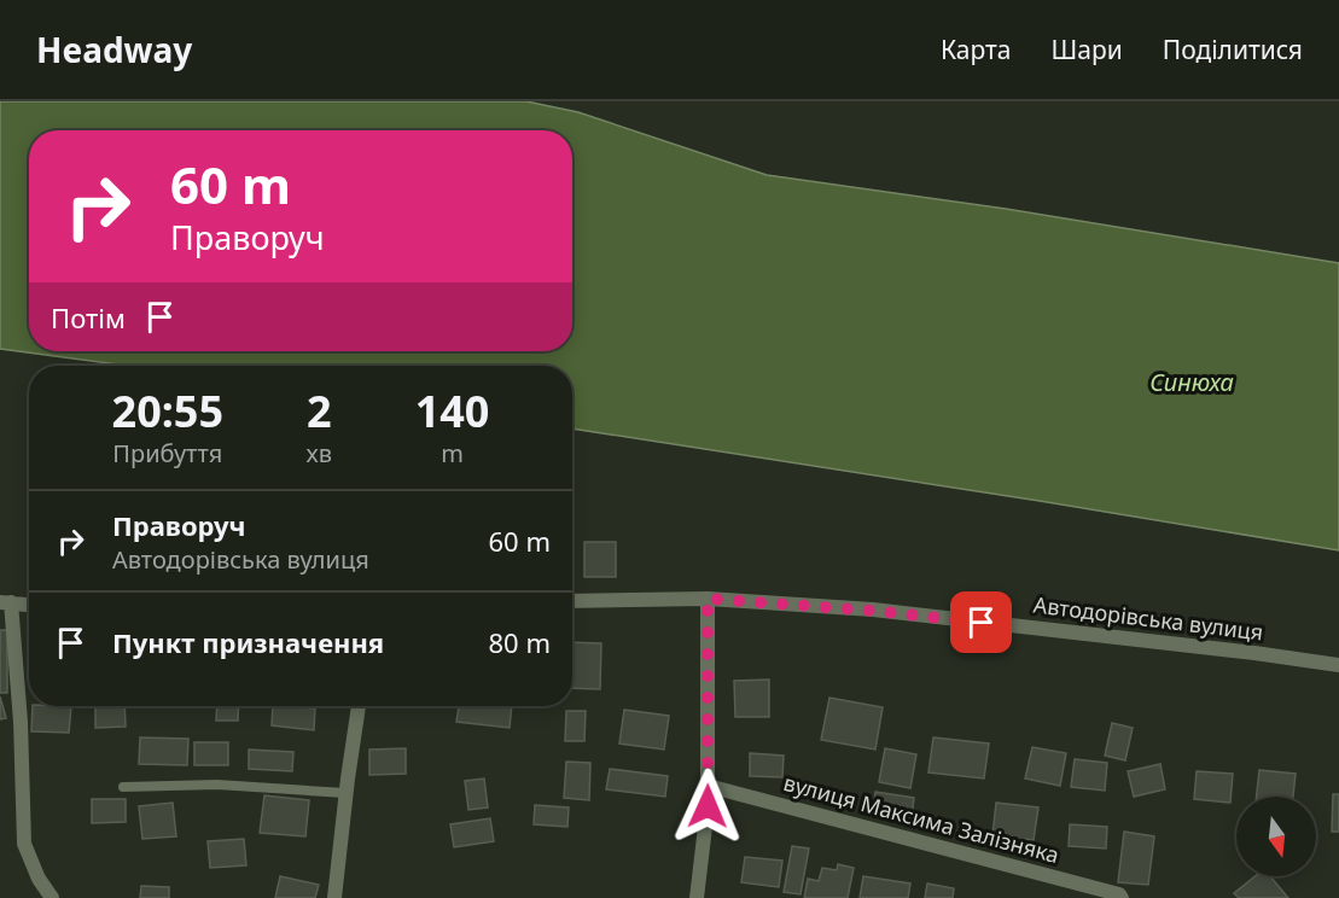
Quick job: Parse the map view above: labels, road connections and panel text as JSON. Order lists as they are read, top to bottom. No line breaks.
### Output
{"streets":{"street":["Автодорівська вулиця","вулиця Максима Залізняка"]},"water":["Синюха"],"north":"bottom","page":{"header":"Headway","nav":["Карта","Шари","Поділитися"],"turn":["60 m","Праворуч"],"then":"Потім","eta":["20:55","Прибуття","2","хв","140","m"],"list":[{"name":"Праворуч","note":"Автодорівська вулиця","value":"60 m"},{"name":"Пункт призначення","value":"80 m"}]}}
